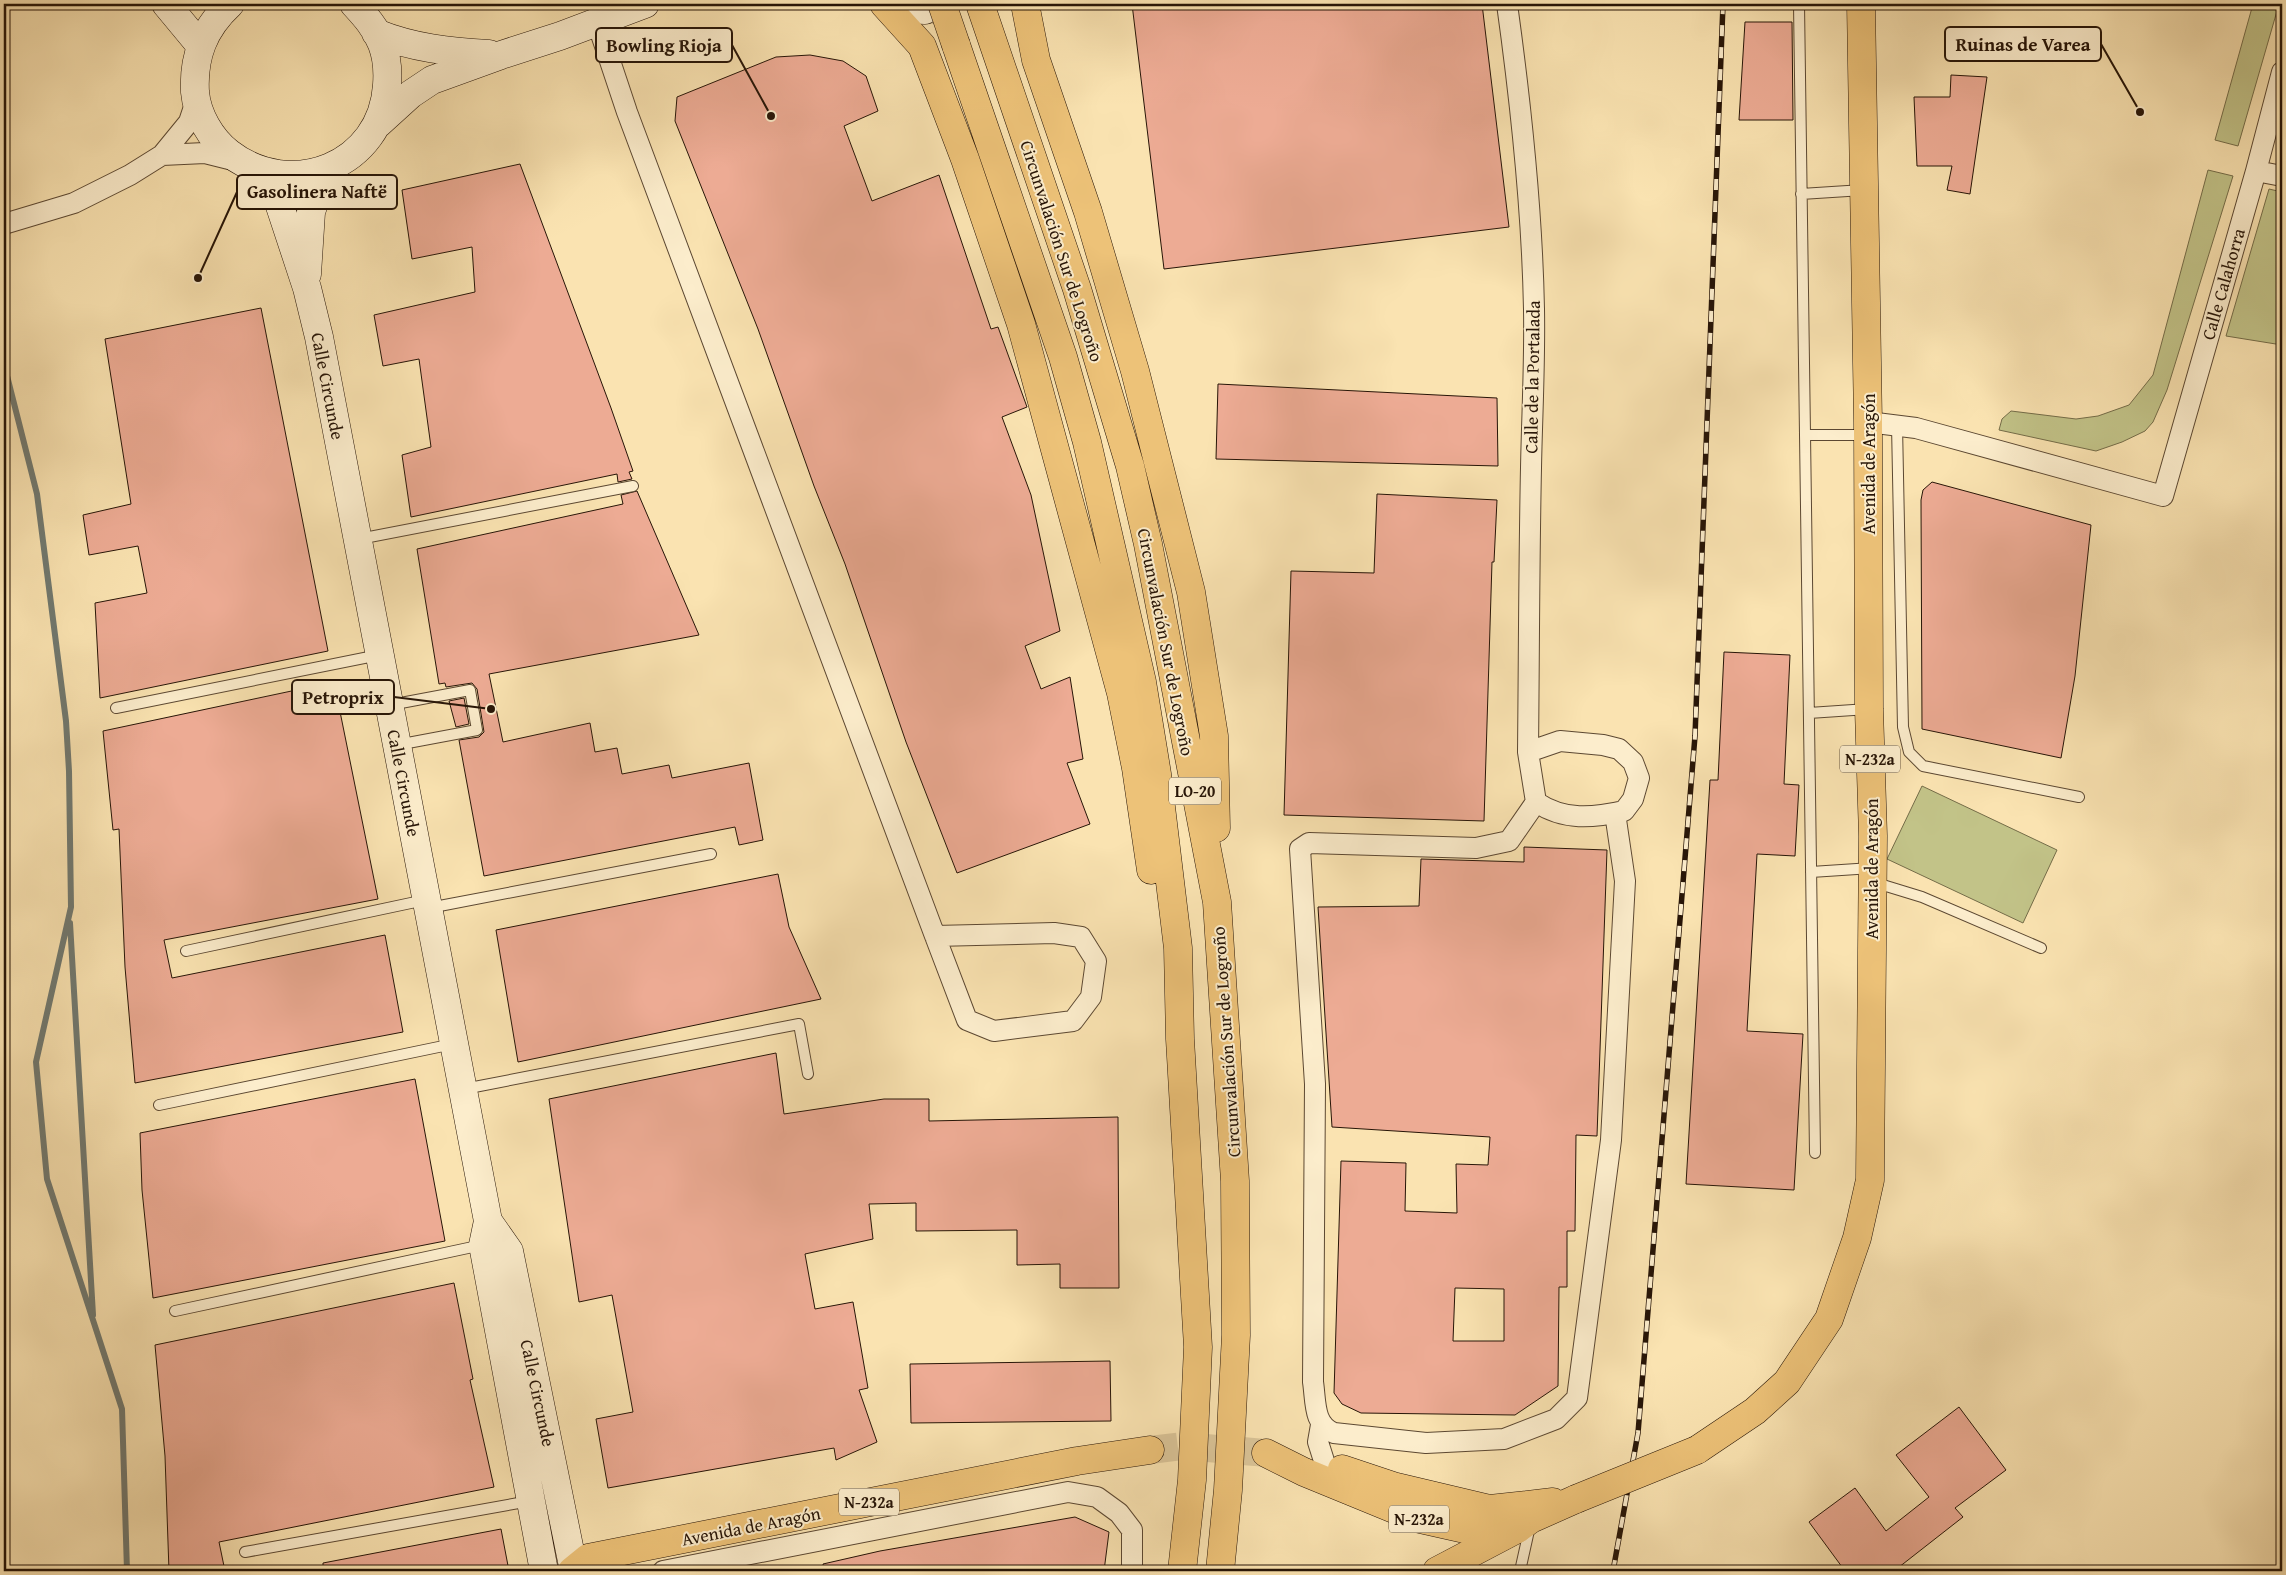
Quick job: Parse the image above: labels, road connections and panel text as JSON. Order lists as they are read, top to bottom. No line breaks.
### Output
{"streets":{"main road":["Circunvalación Sur de Logroño","Calle Circunde","Avenida de Aragón","N-232a","LO-20"],"street":["Calle Calahorra","Calle de la Portalada"]},"crossings":[["Calle Circunde","Avenida de Aragón"]],"places":["Ruinas de Varea","Bowling Rioja","Gasolinera Naftë","Petroprix"]}
